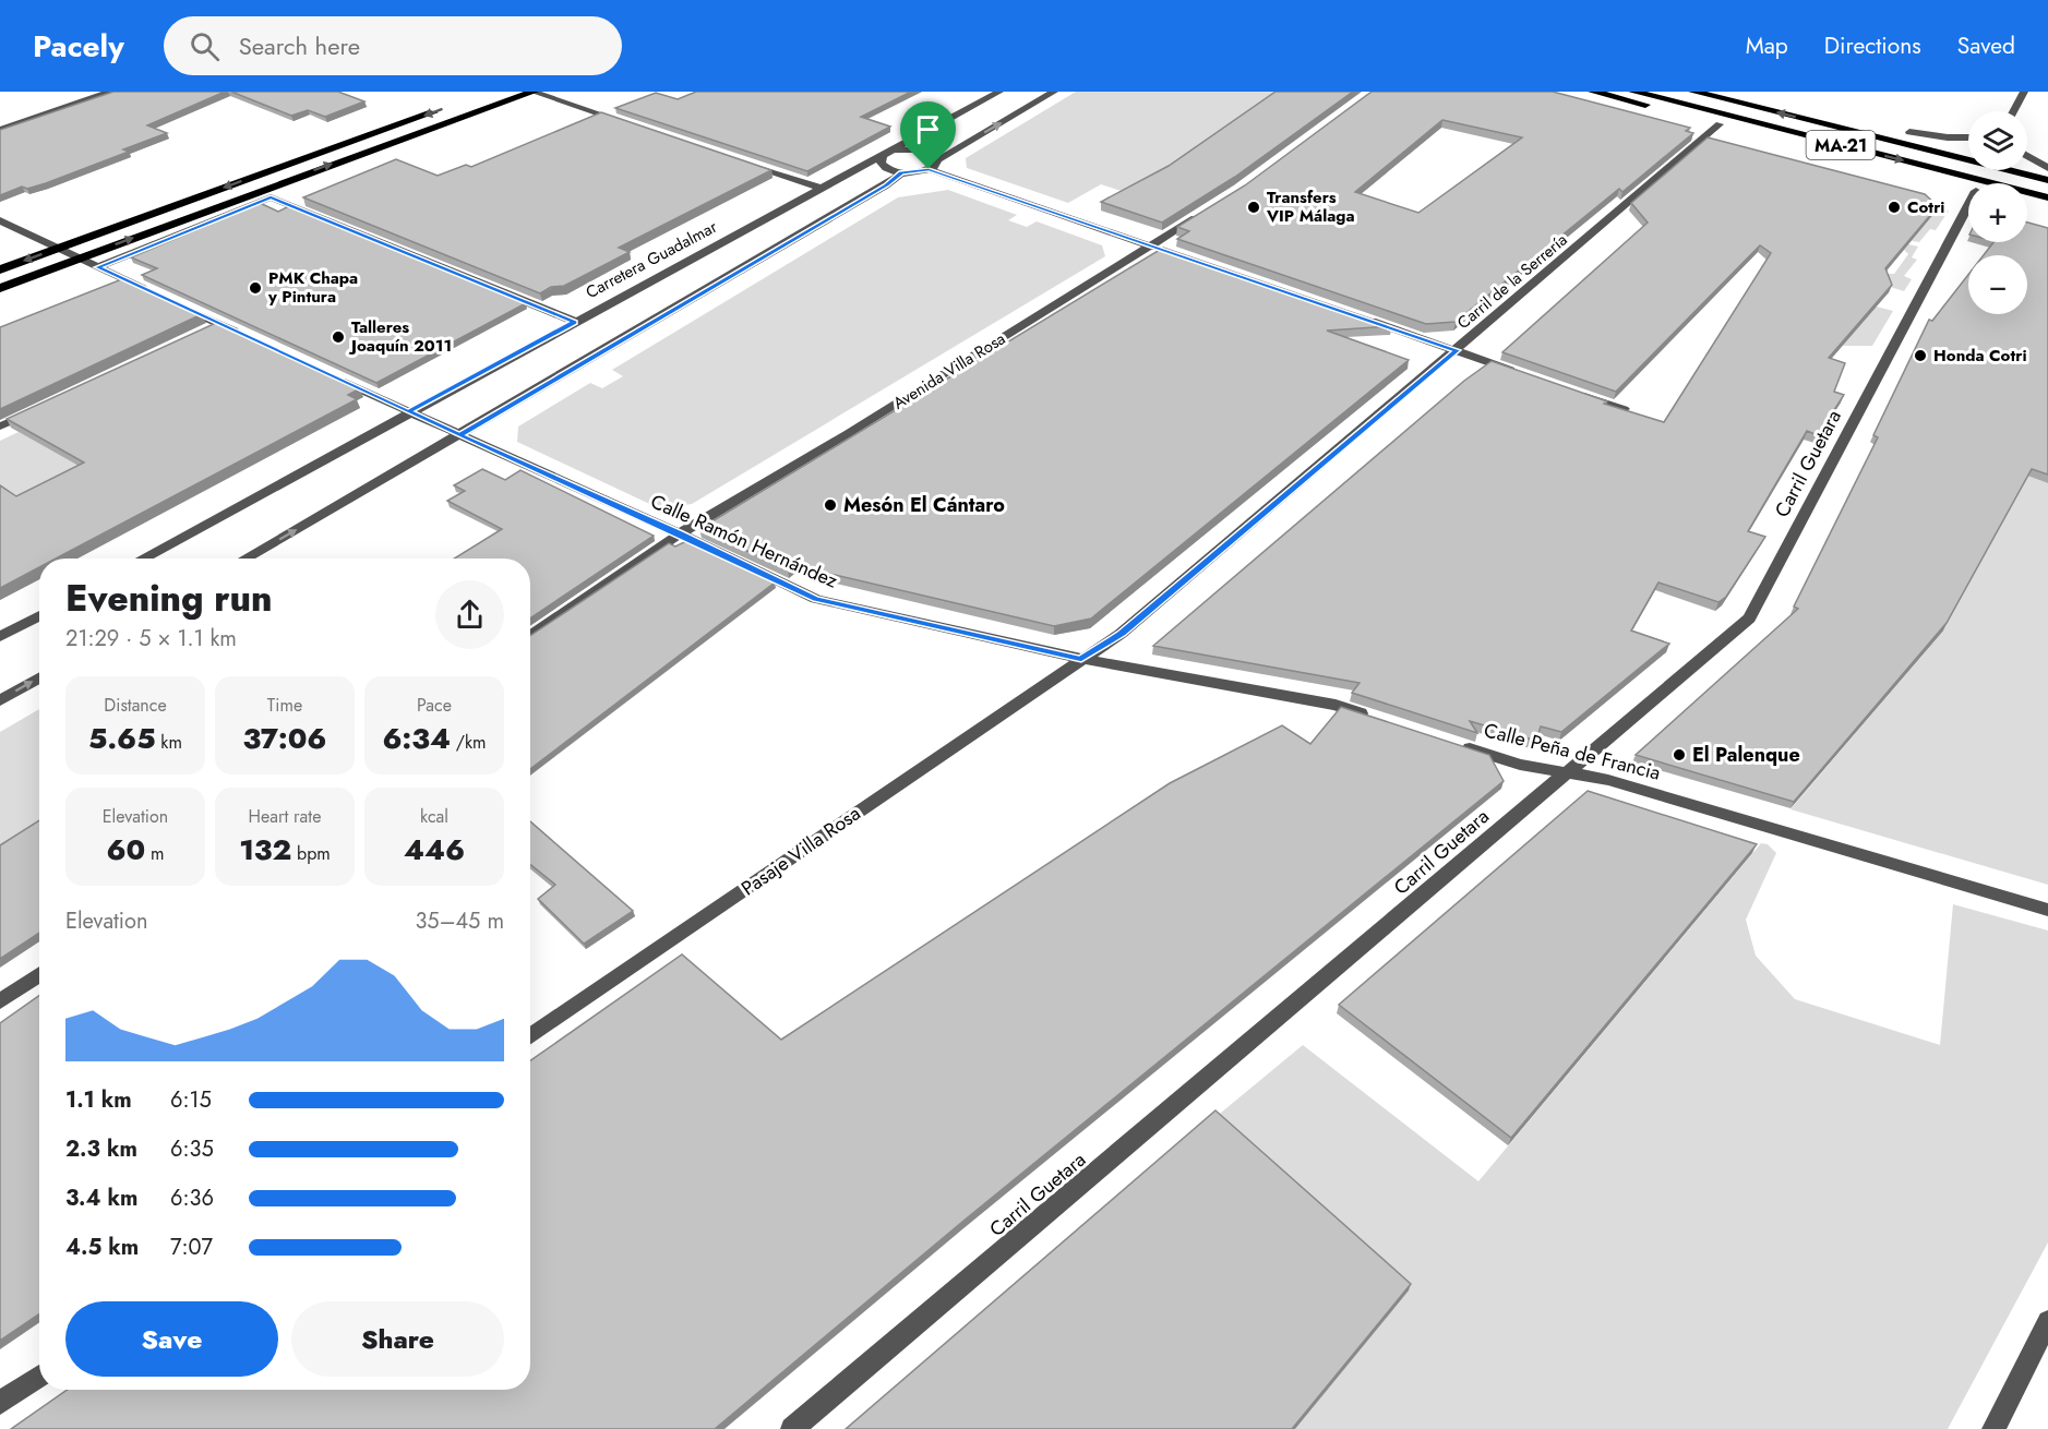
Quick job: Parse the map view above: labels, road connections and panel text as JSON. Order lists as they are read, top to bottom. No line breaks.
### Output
{"streets":{"highway":["MA-21"],"street":["Carretera Guadalmar","Carril de la Serrería","Avenida Villa Rosa","Carril Guetara","Calle Ramón Hernández","Calle Peña de Francia","Pasaje Villa Rosa"]},"crossings":[["Carretera Guadalmar","Calle Ramón Hernández"],["Carril de la Serrería","Calle Ramón Hernández"],["Carril de la Serrería","Pasaje Villa Rosa"],["Avenida Villa Rosa","Calle Ramón Hernández"],["Carril Guetara","Calle Peña de Francia"],["Calle Ramón Hernández","Pasaje Villa Rosa"]],"places":["Transfers VIP Málaga","Cotri","PMK Chapa y Pintura","Talleres Joaquín 2011","Honda Cotri","Mesón El Cántaro","El Palenque"],"page":{"header":"Pacely","search":"Search here","nav":["Map","Directions","Saved"],"map_buttons":["+","−"],"heading":["Evening run","21:29 · 5 × 1.1 km"],"stats":[["Distance","5.65 km"],["Time","37:06"],["Pace","6:34 /km"],["Elevation","60 m"],["Heart rate","132 bpm"],["kcal","446"]],"chart":["Elevation","35–45 m"],"list":[{"name":"1.1 km","note":"6:15"},{"name":"2.3 km","note":"6:35"},{"name":"3.4 km","note":"6:36"},{"name":"4.5 km","note":"7:07"}],"buttons":["Save","Share"]}}
